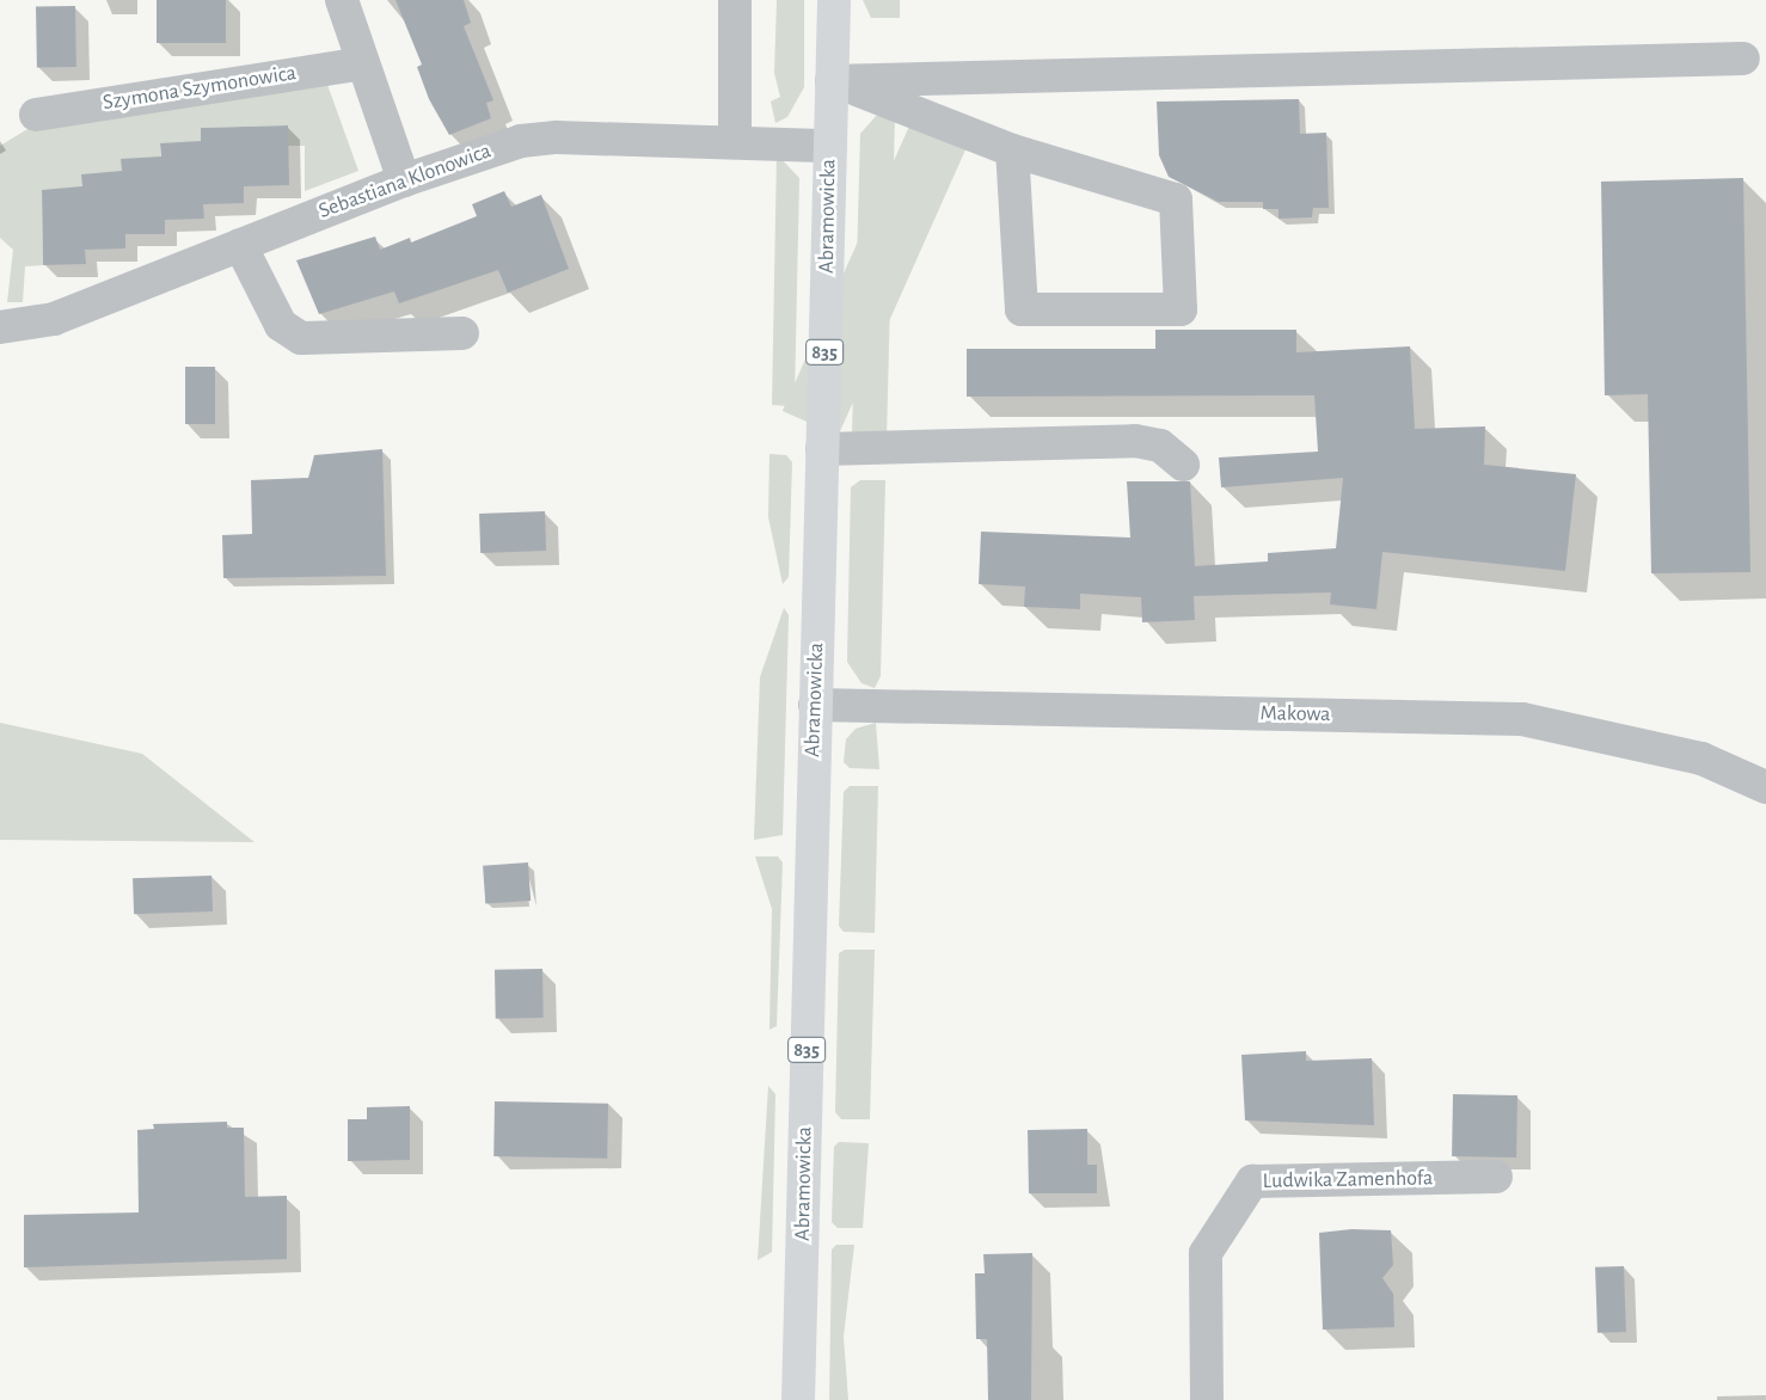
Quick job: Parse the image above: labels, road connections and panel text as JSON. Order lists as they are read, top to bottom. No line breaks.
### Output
{"streets":{"main road":["Abramowicka","835"],"street":["Szymona Szymonowica","Sebastiana Klonowica","Makowa","Ludwika Zamenhofa"]},"crossings":[["Sebastiana Klonowica","Abramowicka"],["Abramowicka","Makowa"]]}
